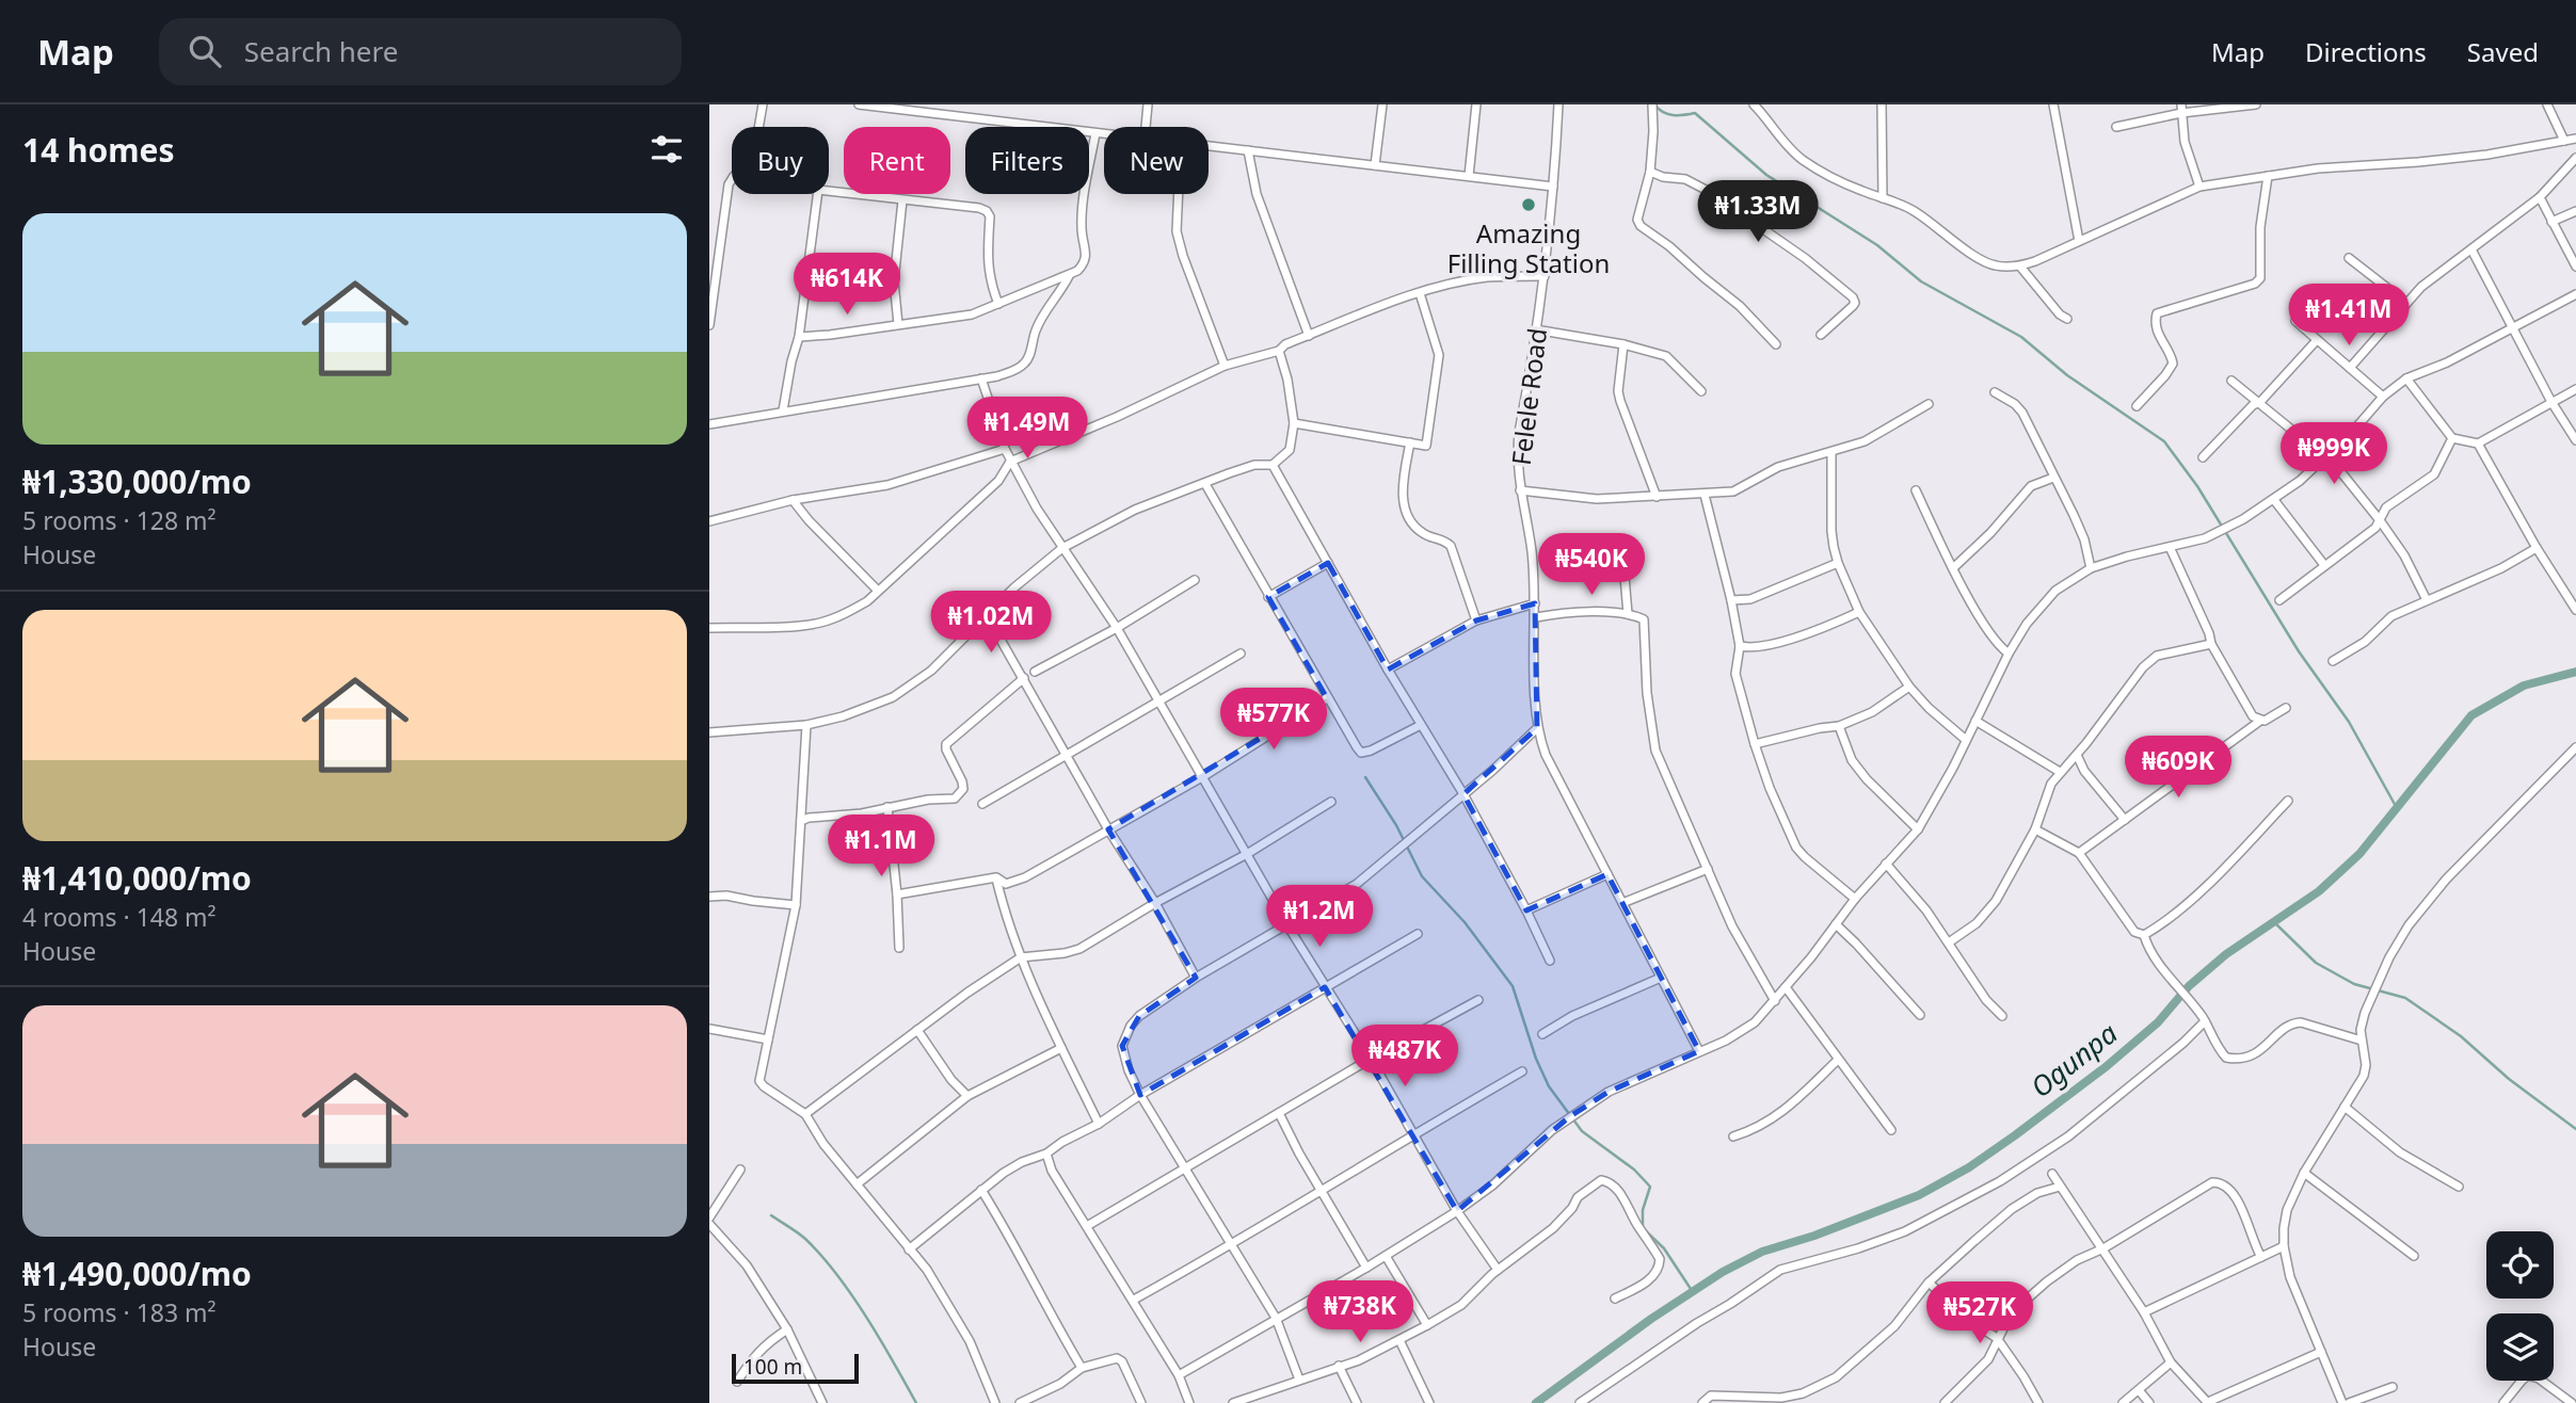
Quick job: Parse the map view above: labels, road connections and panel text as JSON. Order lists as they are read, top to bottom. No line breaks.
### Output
{"streets":{"street":["Felele Road"]},"water":["Ogunpa"],"places":["Amazing Filling Station"],"scale_bar":"100 m","page":{"header":"Map","search":"Search here","nav":["Map","Directions","Saved"],"heading":"14 homes","chip":["Buy","Rent","Filters","New"],"price":["₦1.33M","₦614K","₦1.41M","₦1.49M","₦999K","₦540K","₦1.02M","₦577K","₦609K","₦1.1M","₦1.2M","₦487K","₦738K","₦527K"],"list":[{"name":"₦1,330,000/mo","note":"5 rooms · 128 m² · House"},{"name":"₦1,410,000/mo","note":"4 rooms · 148 m² · House"},{"name":"₦1,490,000/mo","note":"5 rooms · 183 m² · House"}],"scale":"100 m"}}
